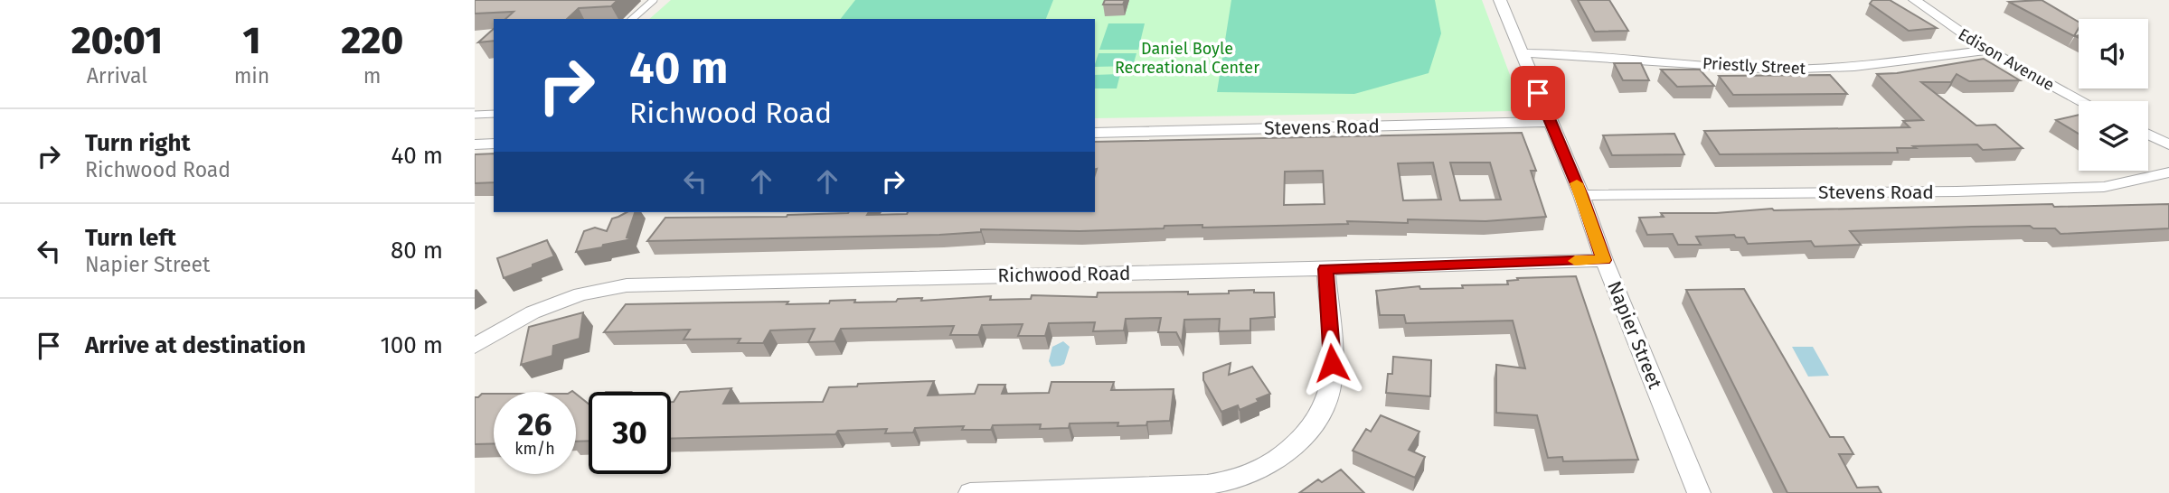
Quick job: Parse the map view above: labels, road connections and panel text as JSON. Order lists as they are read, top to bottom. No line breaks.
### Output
{"streets":{"street":["Edison Avenue","Priestly Street","Stevens Road","Richwood Road","Napier Street"]},"crossings":[["Edison Avenue","Priestly Street"],["Priestly Street","Napier Street"],["Stevens Road","Napier Street"],["Richwood Road","Napier Street"]],"parks":["Daniel Boyle Recreational Center"],"page":{"eta":["20:01","Arrival","1","min","220","m"],"turn":["40 m","Richwood Road"],"list":[{"name":"Turn right","note":"Richwood Road","value":"40 m"},{"name":"Turn left","note":"Napier Street","value":"80 m"},{"name":"Arrive at destination","value":"100 m"}],"speed":"26 km/h","limit":"30"}}
